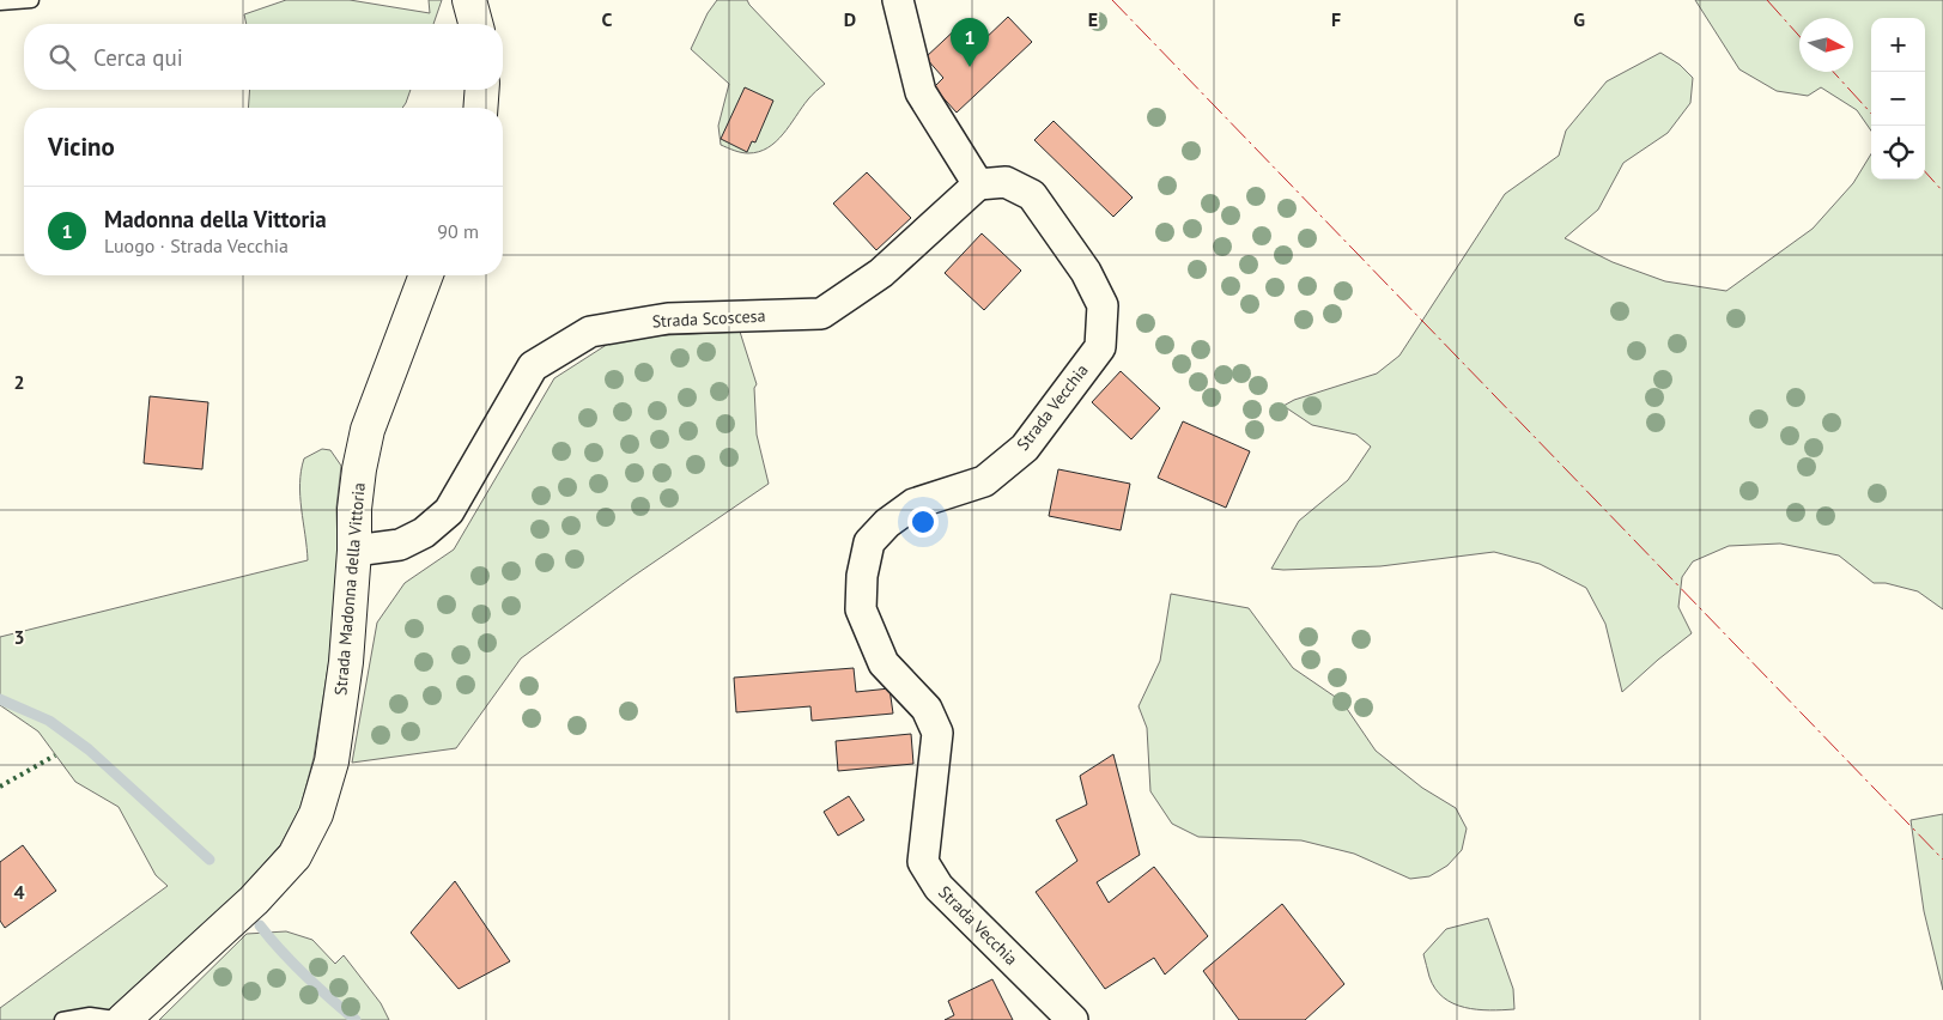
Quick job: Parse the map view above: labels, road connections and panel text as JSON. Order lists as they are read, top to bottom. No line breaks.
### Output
{"streets":{"street":["Strada Scoscesa","Strada Vecchia","Strada Madonna della Vittoria"]},"crossings":[["Strada Scoscesa","Strada Vecchia"],["Strada Scoscesa","Strada Madonna della Vittoria"]],"north":"right","page":{"map_buttons":["+","−"],"pins":"1","search":"Cerca qui","heading":"Vicino","list":[{"mark":"1","name":"Madonna della Vittoria","note":"Luogo · Strada Vecchia","value":"90 m"}]},"grid":{"columns":["C","D","E","F","G"],"rows":["2","3","4"]}}
